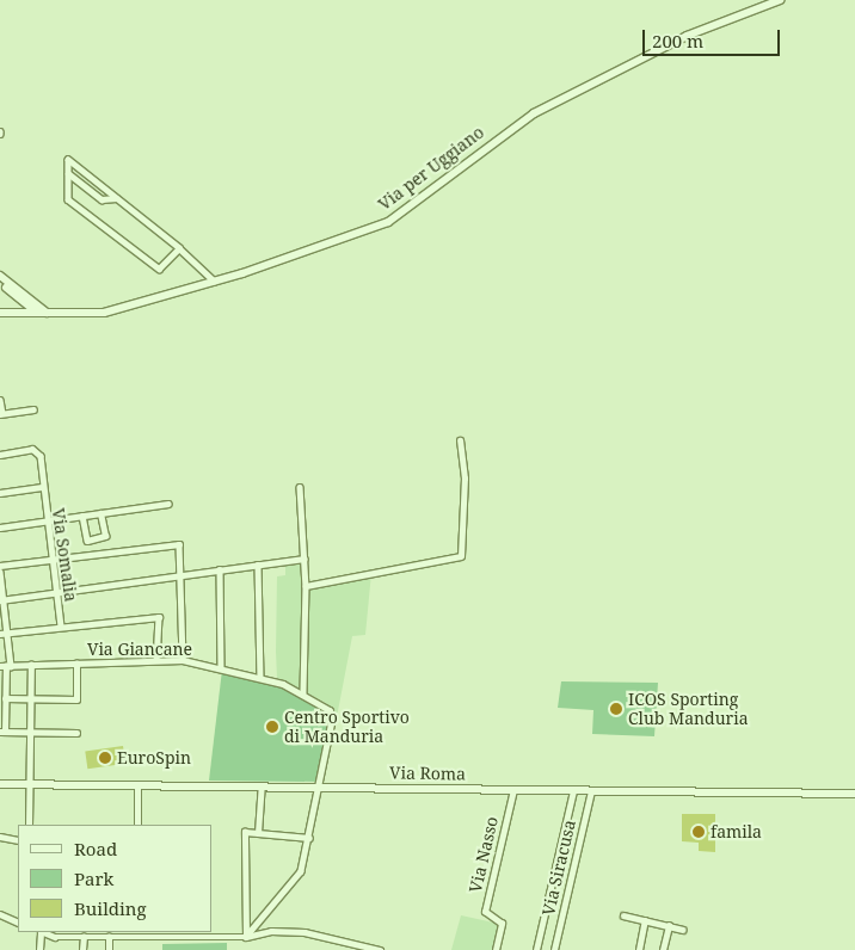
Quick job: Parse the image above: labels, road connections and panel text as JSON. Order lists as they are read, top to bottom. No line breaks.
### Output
{"streets":{"street":["Via per Uggiano","Via Somalia","Via Giancane","Via Roma","Via Nasso","Via Siracusa"]},"crossings":[["Via Giancane","Via Roma"],["Via Roma","Via Nasso"],["Via Roma","Via Siracusa"]],"places":["ICOS Sporting Club Manduria","Centro Sportivo di Manduria","EuroSpin","famila"],"legend":["Road","Park","Building"],"scale_bar":"200 m"}
